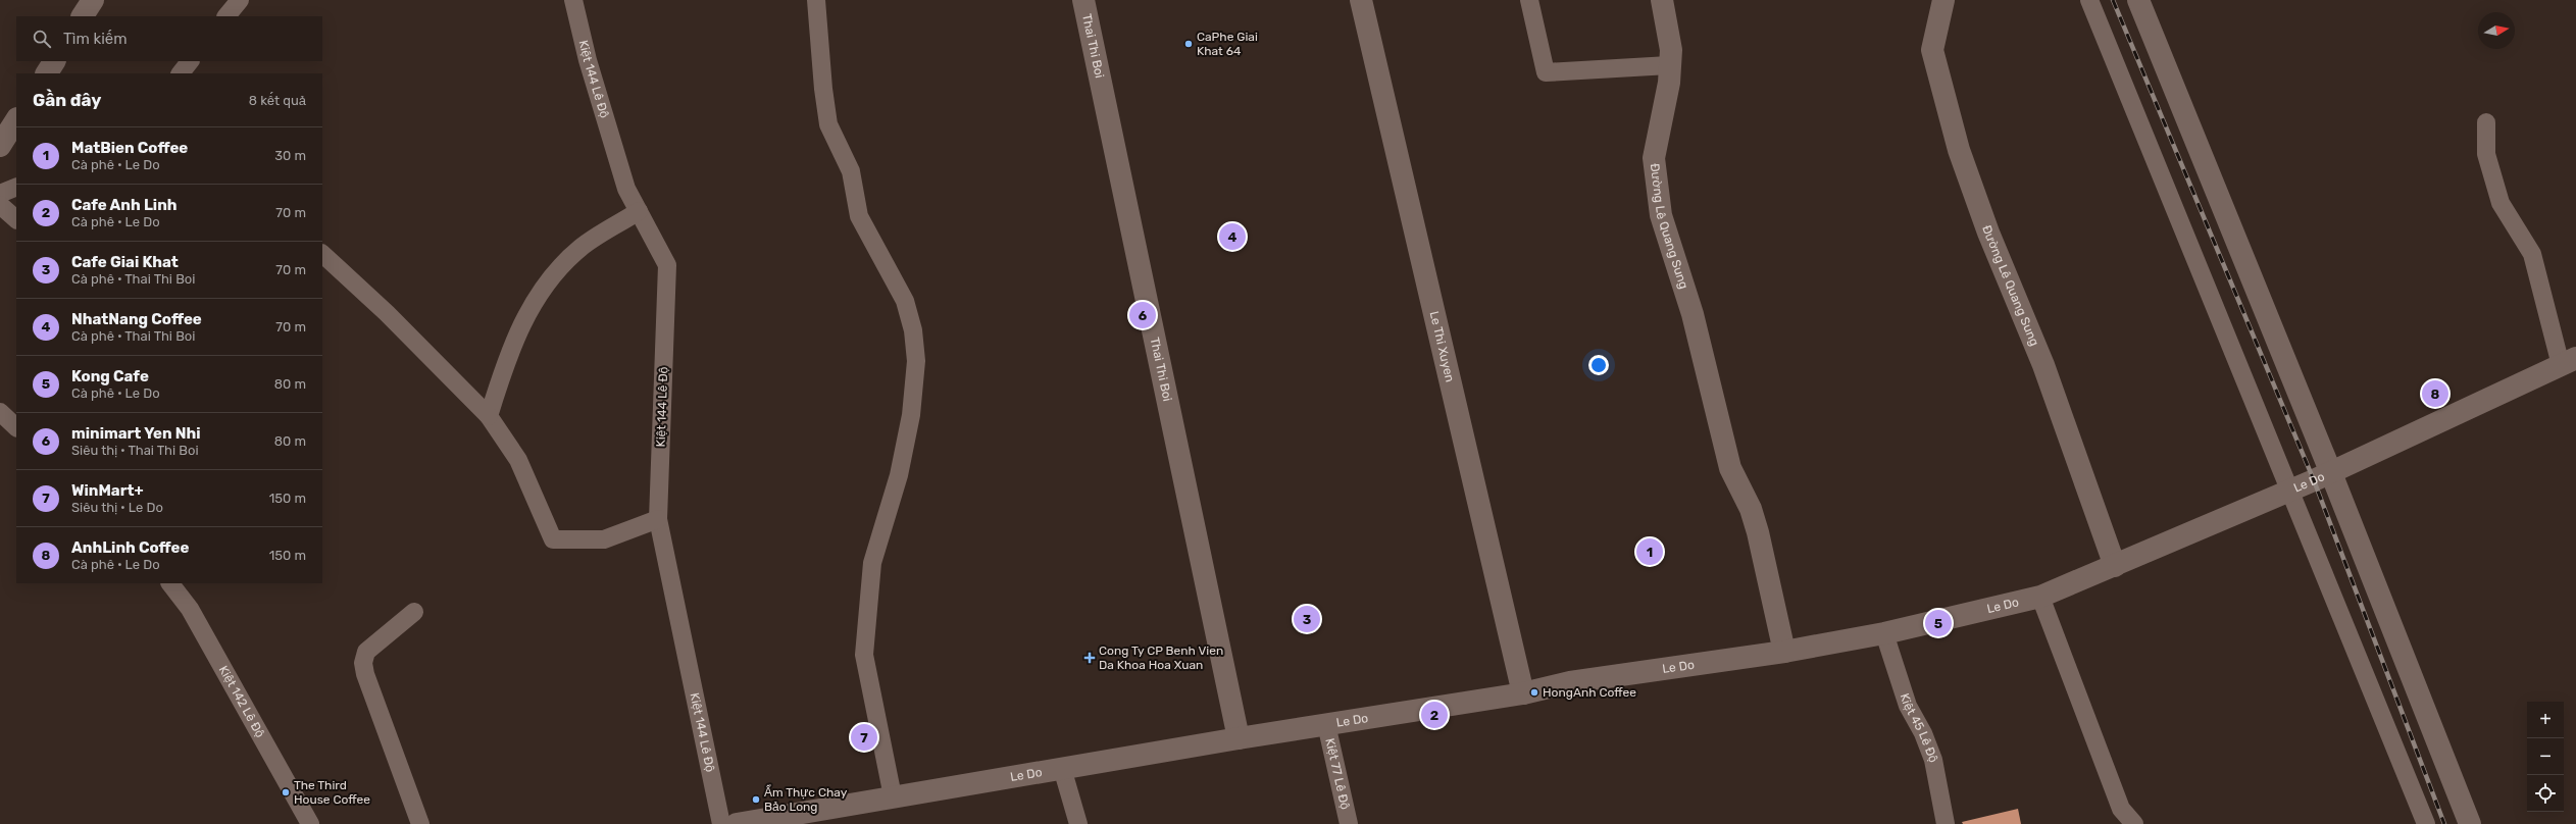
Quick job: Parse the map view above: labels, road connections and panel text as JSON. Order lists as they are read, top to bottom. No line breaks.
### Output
{"streets":{"street":["Thai Thi Boi","Đường Lê Quang Sung","Le Thi Xuyen","Le Do"],"lane":["Kiệt 144 Lê Độ","Kiệt 142 Lê Độ","Kiệt 45 Lê Độ","Kiệt 77 Lê Độ"]},"crossings":[["Thai Thi Boi","Le Do"],["Đường Lê Quang Sung","Le Do"],["Le Thi Xuyen","Le Do"],["Le Do","Kiệt 45 Lê Độ"],["Le Do","Kiệt 77 Lê Độ"]],"places":{"other":["CaPhe Giai Khat 64","HongAnh Coffee","The Third House Coffee","Ẩm Thực Chay Bảo Long"],"health":["Cong Ty CP Benh Vien Da Khoa Hoa Xuan"]},"north":"right","page":{"search":"Tìm kiếm","heading":["Gần đây","8 kết quả"],"list":[{"mark":"1","name":"MatBien Coffee","note":"Cà phê · Le Do","value":"30 m"},{"mark":"2","name":"Cafe Anh Linh","note":"Cà phê · Le Do","value":"70 m"},{"mark":"3","name":"Cafe Giai Khat","note":"Cà phê · Thai Thi Boi","value":"70 m"},{"mark":"4","name":"NhatNang Coffee","note":"Cà phê · Thai Thi Boi","value":"70 m"},{"mark":"5","name":"Kong Cafe","note":"Cà phê · Le Do","value":"80 m"},{"mark":"6","name":"minimart Yen Nhi","note":"Siêu thị · Thai Thi Boi","value":"80 m"},{"mark":"7","name":"WinMart+","note":"Siêu thị · Le Do","value":"150 m"},{"mark":"8","name":"AnhLinh Coffee","note":"Cà phê · Le Do","value":"150 m"}],"pins":["4","6","8","1","3","5","2","7"],"map_buttons":["+","−"]}}
